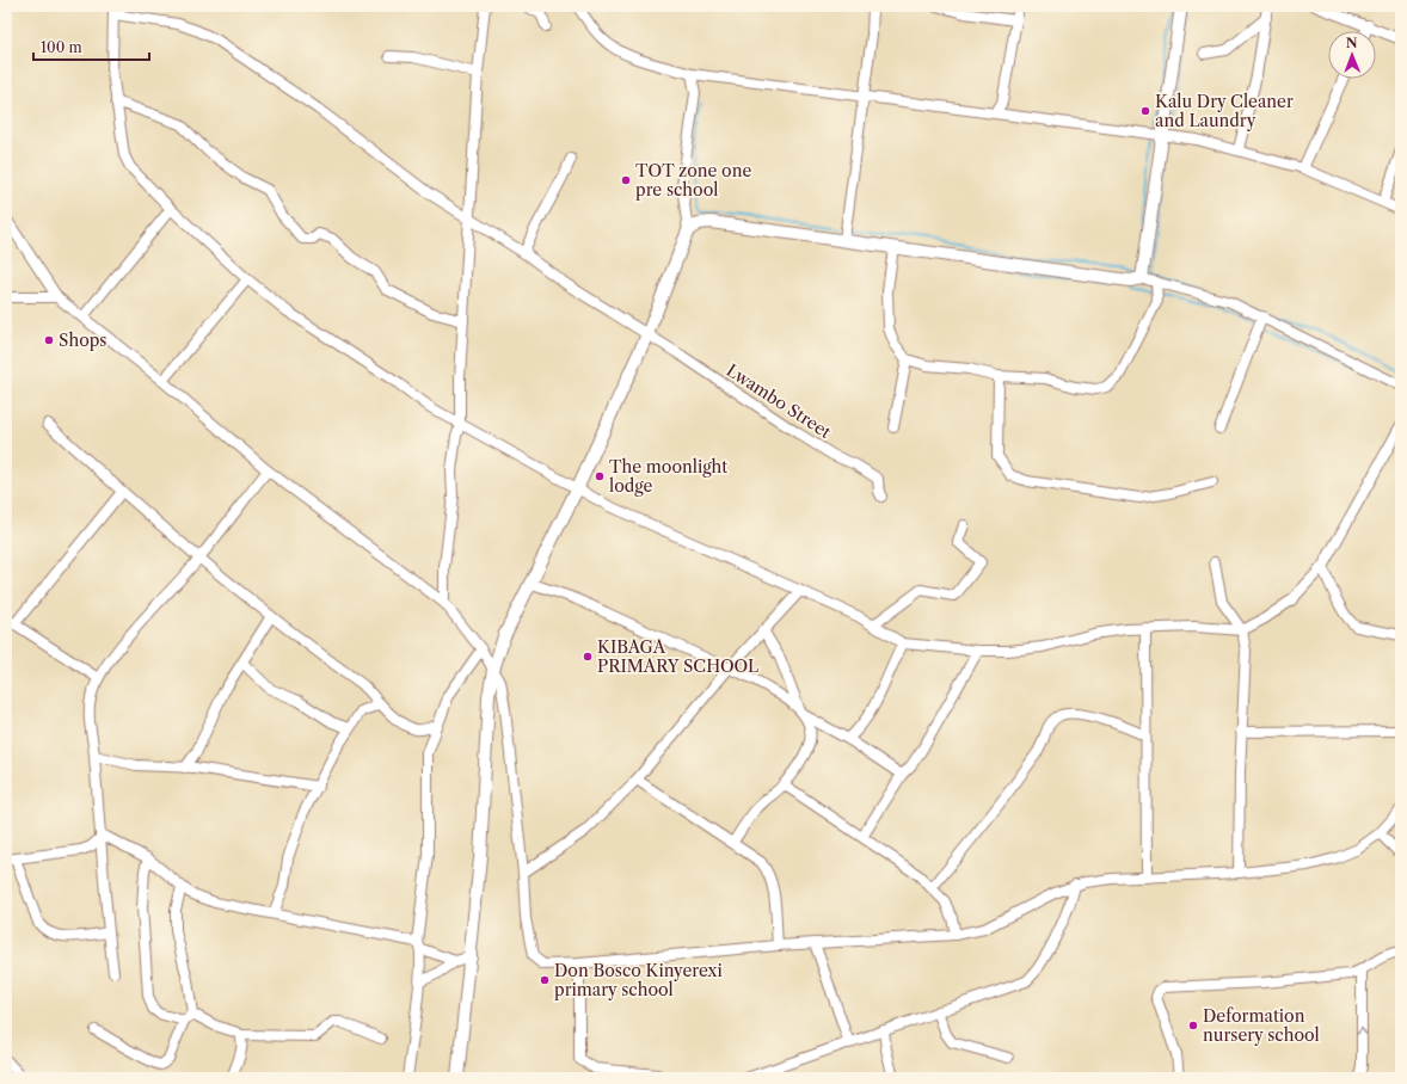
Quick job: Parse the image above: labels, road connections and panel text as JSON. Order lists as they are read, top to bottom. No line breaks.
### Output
{"streets":{"street":["Lwambo Street"]},"places":["Kalu Dry Cleaner and Laundry","TOT zone one pre school","Shops","The moonlight lodge","KIBAGA PRIMARY SCHOOL","Don Bosco Kinyerexi primary school","Deformation nursery school"],"scale_bar":"100 m","north":"top"}
